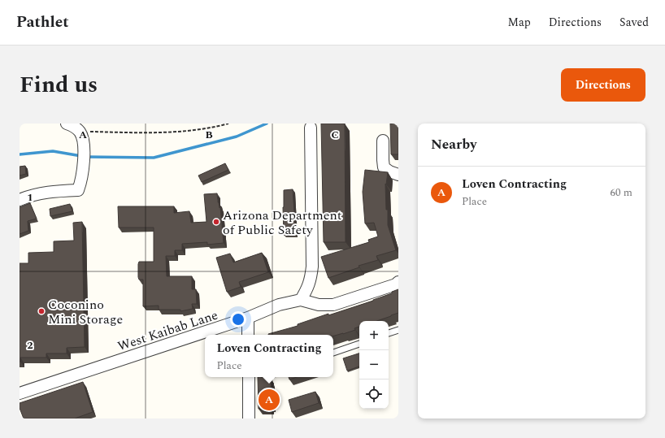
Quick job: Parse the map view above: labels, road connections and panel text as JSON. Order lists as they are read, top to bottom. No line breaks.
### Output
{"streets":{"street":["West Kaibab Lane"]},"places":["Arizona Department of Public Safety","Coconino Mini Storage"],"page":{"header":"Pathlet","nav":["Map","Directions","Saved"],"title":"Find us","buttons":"Directions","heading":"Nearby","list":[{"mark":"A","name":"Loven Contracting","note":"Place","value":"60 m"}],"map_buttons":["+","−"],"popup":["Loven Contracting","Place"],"pins":"A"},"grid":{"columns":["A","B","C"],"rows":["1","2"]}}
